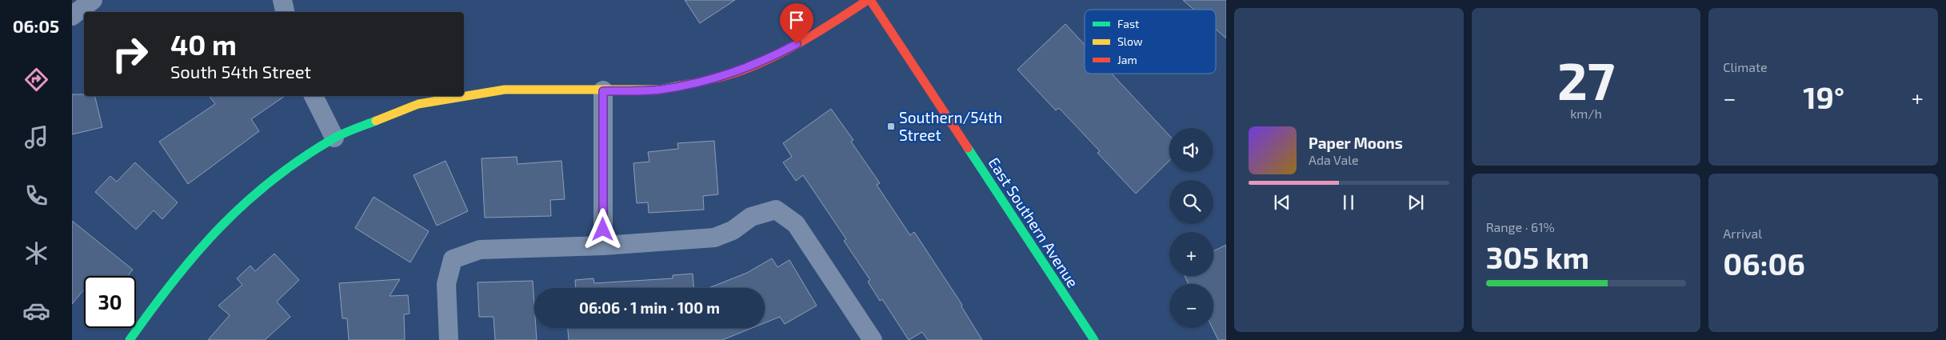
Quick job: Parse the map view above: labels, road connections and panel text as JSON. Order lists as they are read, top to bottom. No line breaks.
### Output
{"streets":{"street":["East Southern Avenue"]},"places":{"transit":["Southern/54th Street"]},"legend":["Fast","Slow","Jam"],"page":{"tabs":"06:05","tile":[["27","km/h"],"Climate",["Range · 61%","305 km"],["Arrival","06:06"]],"turn":["40 m","South 54th Street"],"heat":["−","19°","+"],"song":["Paper Moons","Ada Vale"],"map_buttons":["+","−"],"limit":"30","trip":"06:06 · 1 min · 100 m"}}
